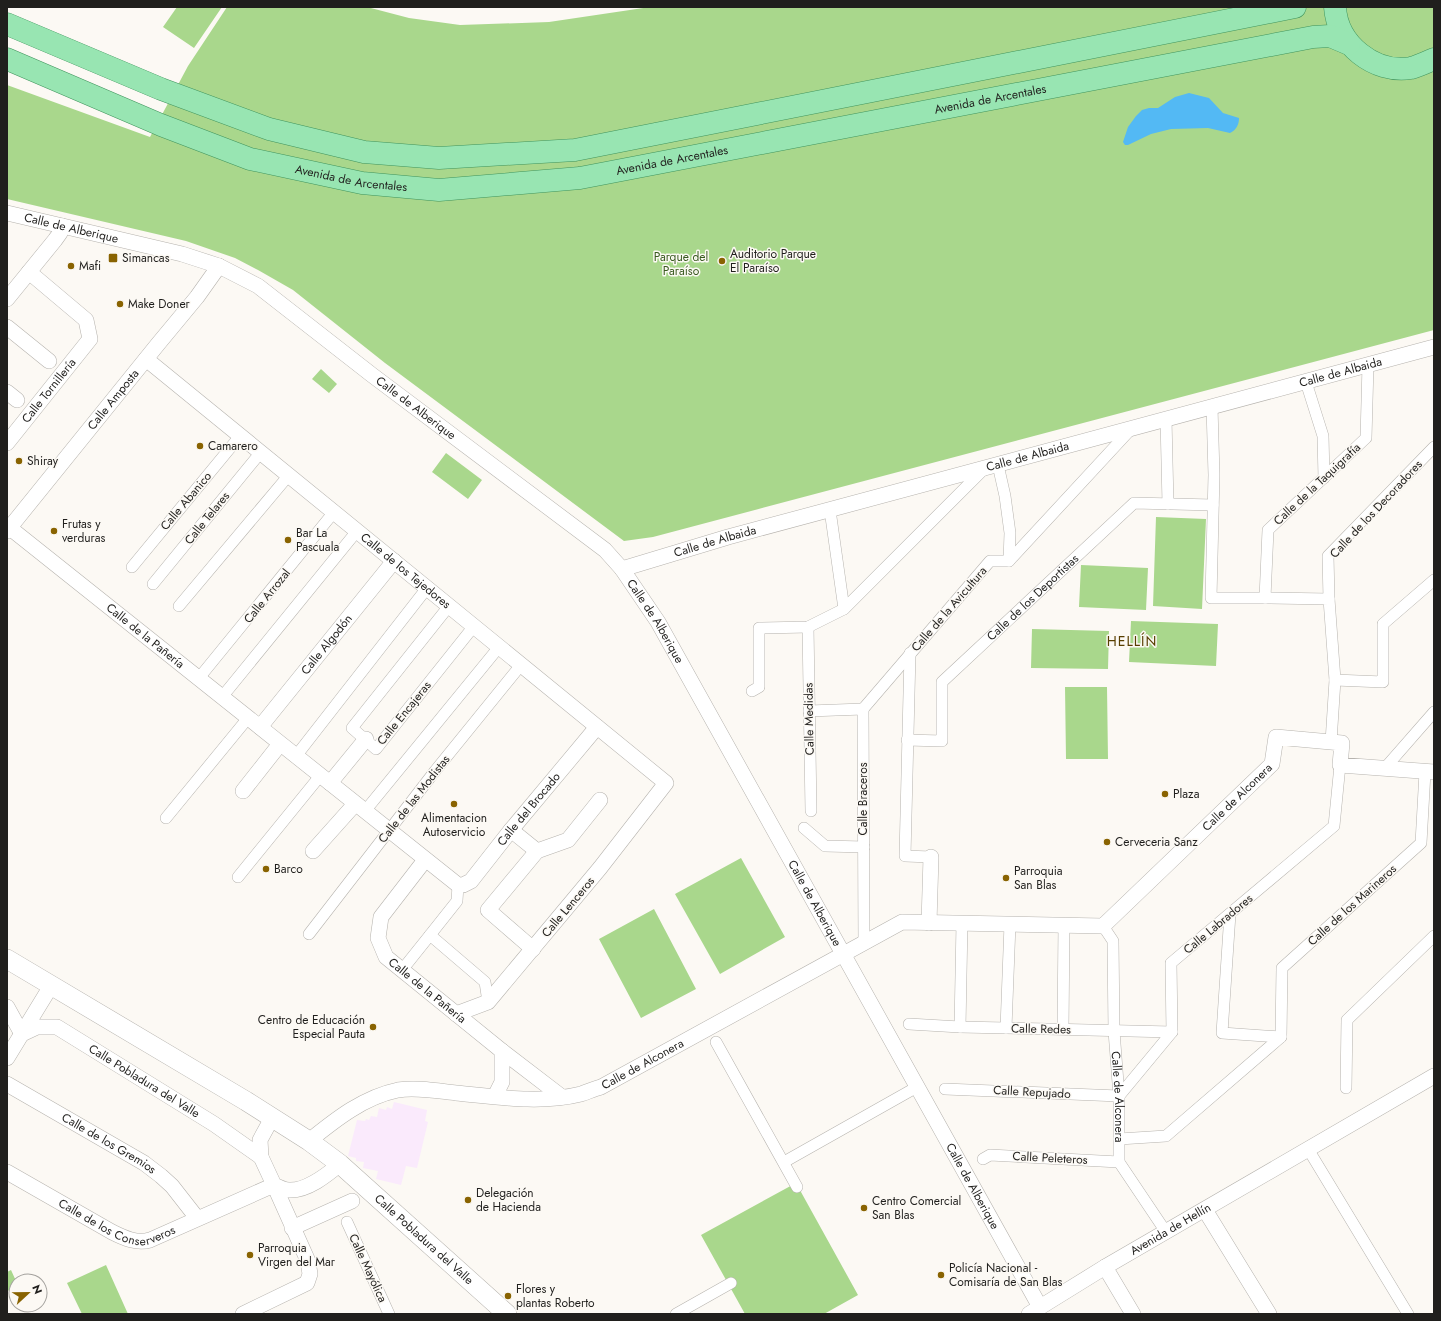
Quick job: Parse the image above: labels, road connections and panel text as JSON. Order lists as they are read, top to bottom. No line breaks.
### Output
{"streets":{"main road":["Avenida de Arcentales"],"street":["Calle de Alberique","Calle de Albaida","Calle Tornillería","Calle Amposta","Calle de la Taquigrafía","Calle Abanico","Calle de los Decoradores","Calle Telares","Calle de los Tejedores","Calle Arrozal","Calle de los Deportistas","Calle de la Avicultura","Calle de la Pañería","Calle Algodón","Calle Encajeras","Calle Medidas","Calle de Alconera","Calle de las Modistas","Calle Braceros","Calle del Brocado","Calle de los Marineros","Calle Lenceros","Calle Labradores","Calle Redes","Calle Pobladura del Valle","Calle Repujado","Calle de los Gremios","Calle Peleteros","Calle de los Conserveros","Avenida de Hellín","Calle Mayólica"]},"crossings":[["Calle de Alberique","Calle de Albaida"],["Calle de Alberique","Calle Amposta"],["Calle de Alberique","Calle de Alconera"],["Calle de Alberique","Avenida de Hellín"],["Calle de Albaida","Calle de la Taquigrafía"],["Calle Amposta","Calle de los Tejedores"],["Calle Amposta","Calle de la Pañería"],["Calle Abanico","Calle de los Tejedores"],["Calle de los Decoradores","Calle de Alconera"],["Calle Telares","Calle de los Tejedores"],["Calle de los Tejedores","Calle Arrozal"],["Calle de los Tejedores","Calle Algodón"],["Calle de los Tejedores","Calle Encajeras"],["Calle de los Tejedores","Calle de las Modistas"],["Calle de los Tejedores","Calle del Brocado"],["Calle de los Tejedores","Calle Lenceros"],["Calle Arrozal","Calle de la Pañería"],["Calle de la Avicultura","Calle Braceros"],["Calle de la Pañería","Calle Algodón"],["Calle de la Pañería","Calle de Alconera"],["Calle de la Pañería","Calle de las Modistas"],["Calle de la Pañería","Calle del Brocado"],["Calle de la Pañería","Calle Lenceros"],["Calle de Alconera","Calle Braceros"],["Calle de Alconera","Calle Redes"],["Calle de Alconera","Calle Pobladura del Valle"],["Calle de Alconera","Calle Repujado"],["Calle de Alconera","Calle Peleteros"],["Calle Labradores","Calle Redes"],["Calle de los Gremios","Calle de los Conserveros"]],"districts":["HELLÍN"],"parks":["Parque del Paraíso"],"places":{"transit":["Simancas"],"other":["Auditorio Parque El Paraíso","Mafi","Make Doner","Camarero","Shiray","Frutas y verduras","Bar La Pascuala","Plaza","Alimentacion Autoservicio","Cerveceria Sanz","Barco","Parroquia San Blas","Centro de Educación Especial Pauta","Delegación de Hacienda","Centro Comercial San Blas","Parroquia Virgen del Mar","Policía Nacional - Comisaría de San Blas","Flores y plantas Roberto"]},"north":"right"}
